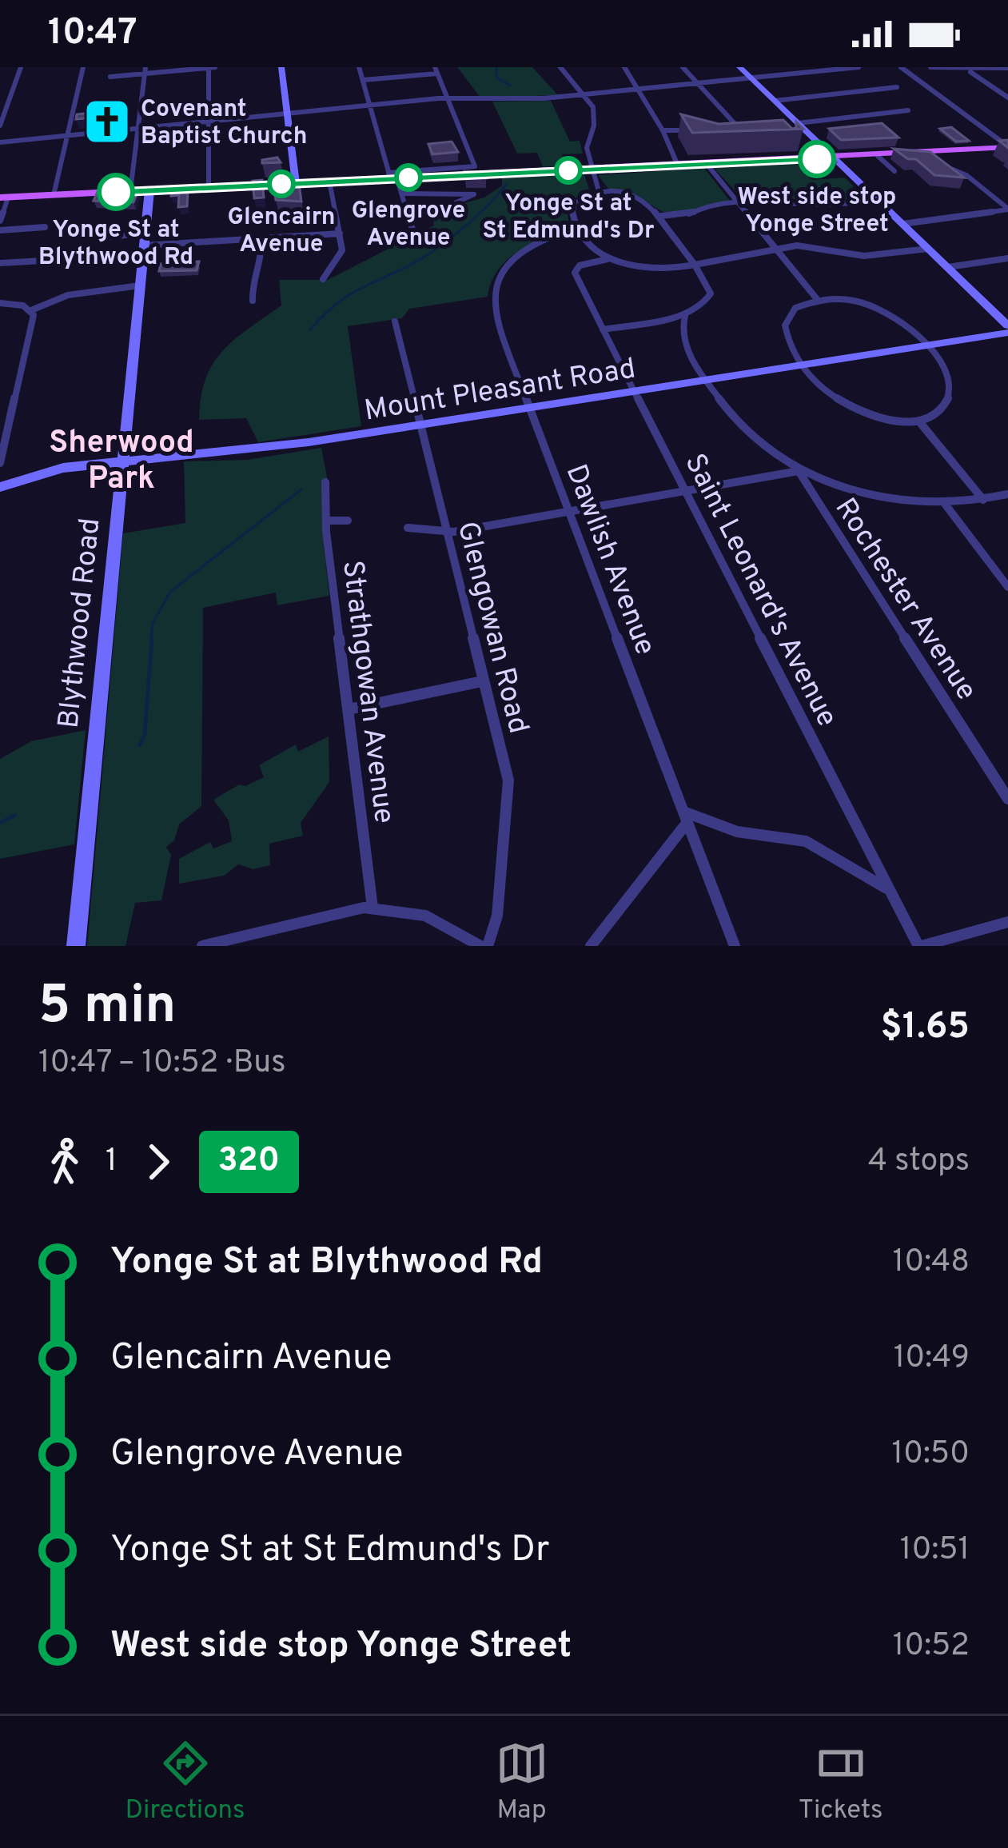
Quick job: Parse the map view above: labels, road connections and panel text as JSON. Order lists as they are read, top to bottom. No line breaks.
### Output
{"streets":{"main road":["Mount Pleasant Road","Blythwood Road"],"street":["Dawlish Avenue","Saint Leonard's Avenue","Rochester Avenue","Glengowan Road","Strathgowan Avenue"]},"crossings":[["Mount Pleasant Road","Dawlish Avenue"],["Mount Pleasant Road","Saint Leonard's Avenue"],["Mount Pleasant Road","Blythwood Road"],["Mount Pleasant Road","Glengowan Road"]],"districts":["Sherwood Park"],"places":{"church":["Covenant Baptist Church"],"other":["West side stop Yonge Street","Yonge St at St Edmund's Dr","Glengrove Avenue","Glencairn Avenue","Yonge St at Blythwood Rd"]},"lines":["bus line 320"],"page":{"status":"10:47","heading":["5 min","10:47 – 10:52 · Bus","$1.65"],"legs":["1","320","4 stops"],"list":[{"name":"Yonge St at Blythwood Rd","value":"10:48"},{"name":"Glencairn Avenue","value":"10:49"},{"name":"Glengrove Avenue","value":"10:50"},{"name":"Yonge St at St Edmund's Dr","value":"10:51"},{"name":"West side stop Yonge Street","value":"10:52"}],"tabs":["Directions","Map","Tickets"]}}
